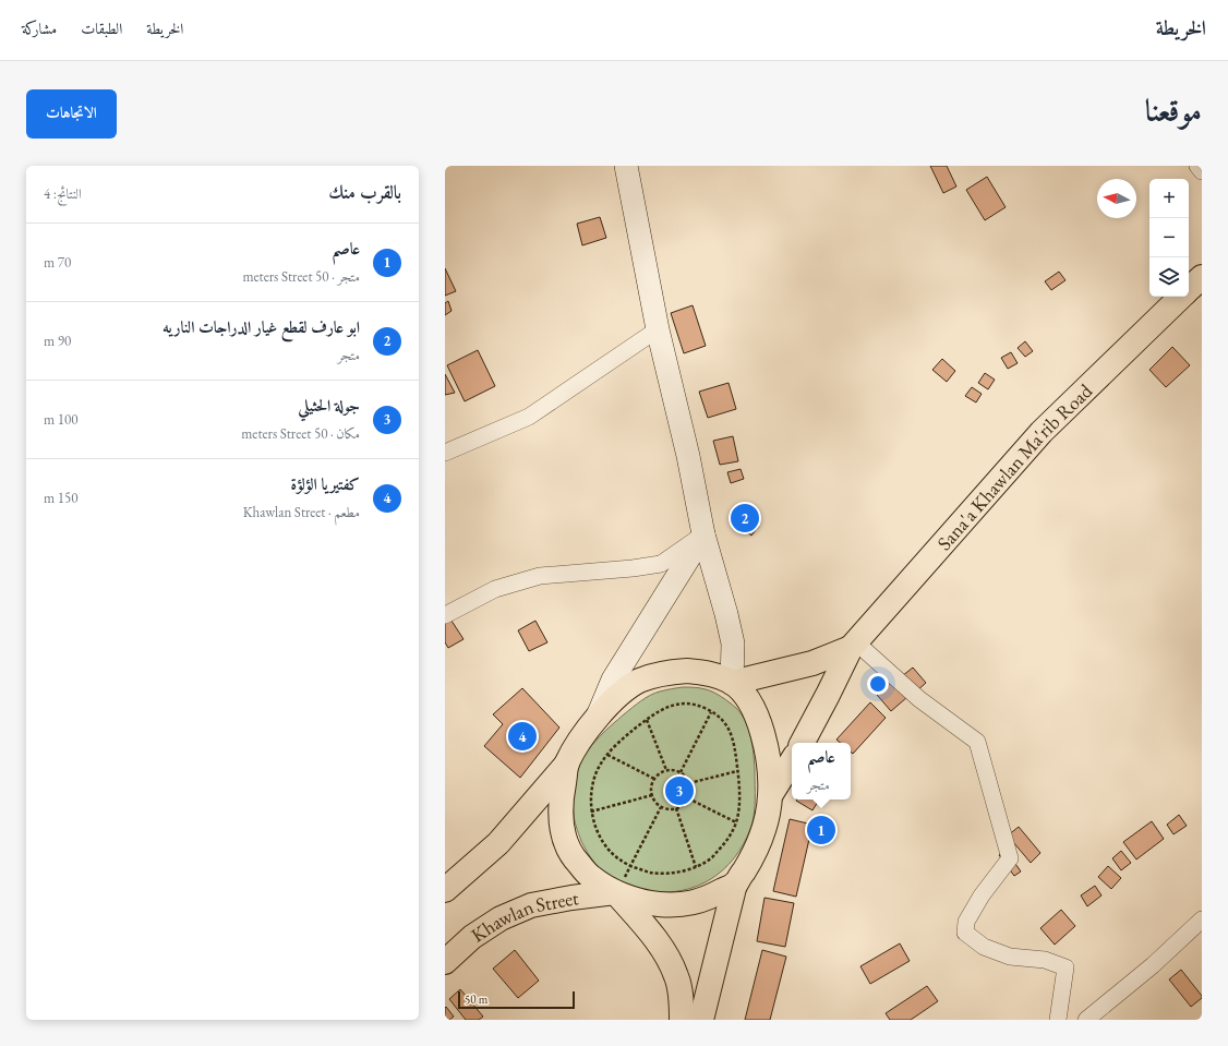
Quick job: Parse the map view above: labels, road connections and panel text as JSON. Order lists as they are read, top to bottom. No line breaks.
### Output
{"streets":{"main road":["Sana'a Khawlan Ma'rib Road","Khawlan Street"]},"scale_bar":"50 m","north":"left","page":{"header":"الخريطة","nav":["الخريطة","الطبقات","مشاركة"],"title":"موقعنا","buttons":"الاتجاهات","heading":["بالقرب منك","النتائج: 4"],"map_buttons":["+","−"],"list":[{"mark":"1","name":"عاصم","note":"متجر · 50 meters Street","value":"70 m"},{"mark":"2","name":"ابو عارف لقطع غيار الدراجات الناريه","note":"متجر","value":"90 m"},{"mark":"3","name":"جولة الحثيلي","note":"مكان · 50 meters Street","value":"100 m"},{"mark":"4","name":"كفتيريا الؤلؤة","note":"مطعم · Khawlan Street","value":"150 m"}],"pins":["2","4","3","1"],"popup":["عاصم","متجر"],"scale":"50 m"}}
